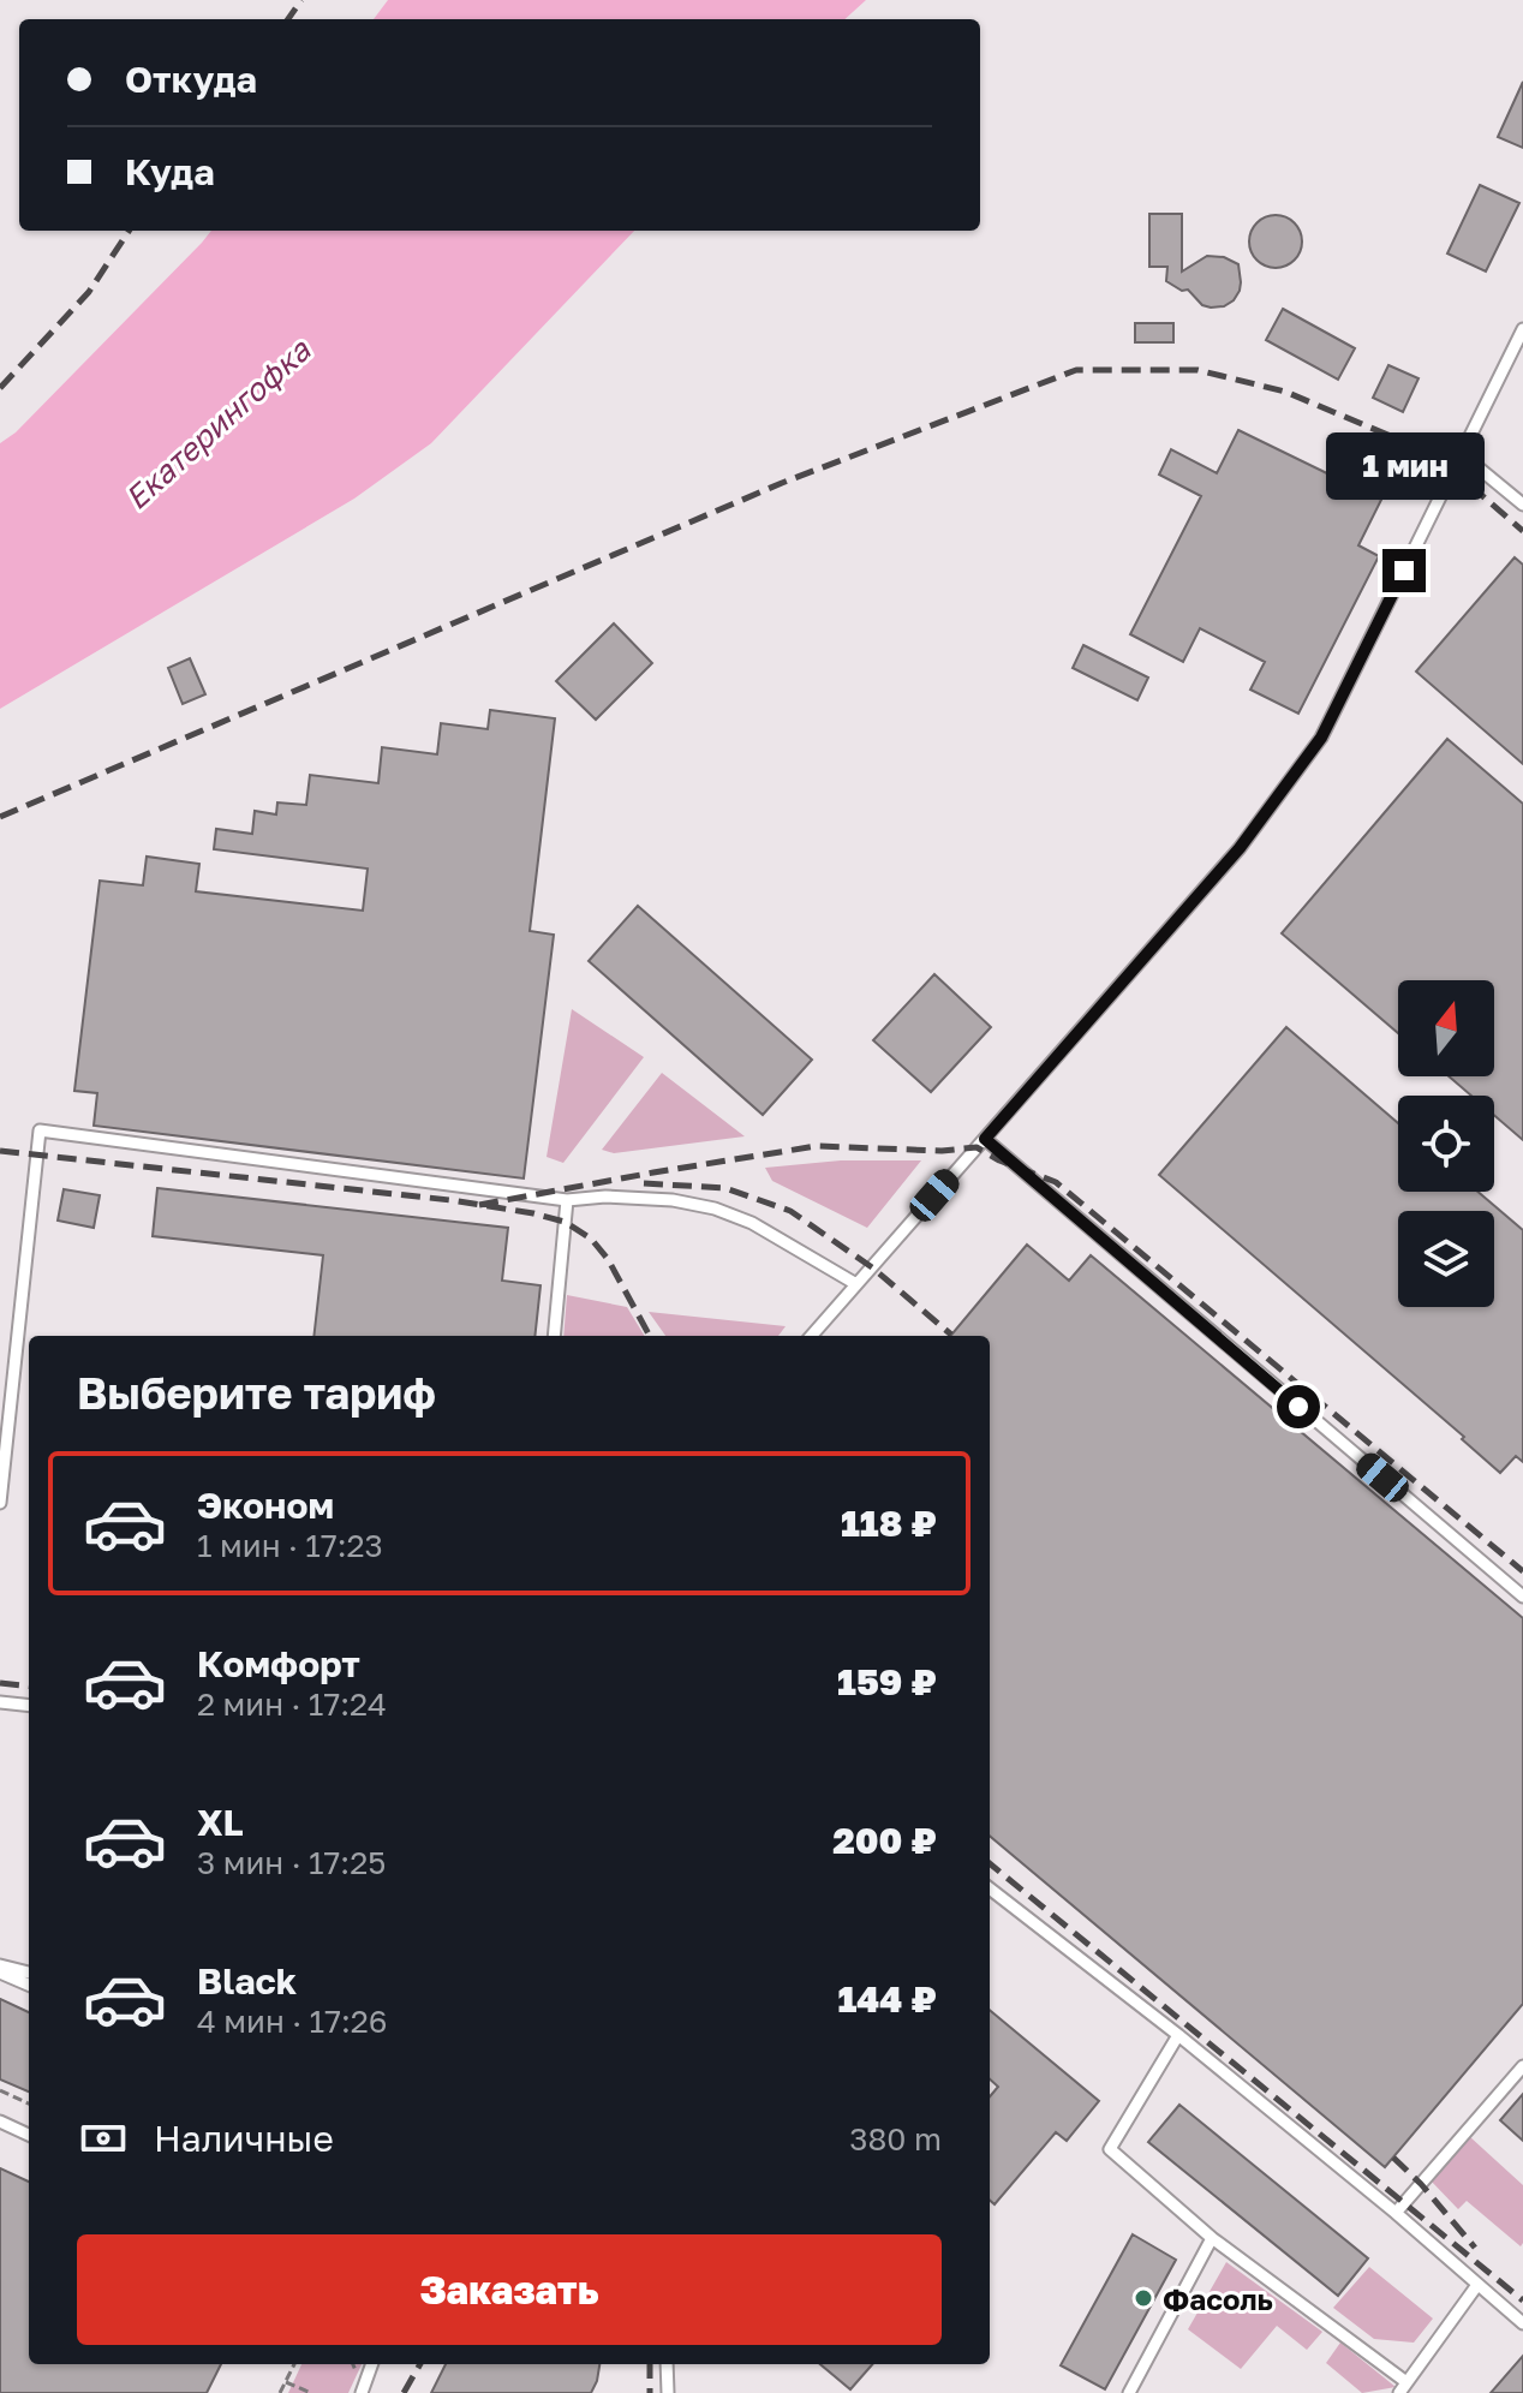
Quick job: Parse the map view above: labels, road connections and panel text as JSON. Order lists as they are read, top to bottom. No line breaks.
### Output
{"water":["Екатерингофка"],"places":["Фасоль"],"north":"top","page":{"banner":["Откуда","Куда"],"bubble":"1 мин","heading":"Выберите тариф","list":[{"name":"Эконом","note":"1 мин · 17:23","value":"118 ₽"},{"name":"Комфорт","note":"2 мин · 17:24","value":"159 ₽"},{"name":"XL","note":"3 мин · 17:25","value":"200 ₽"},{"name":"Black","note":"4 мин · 17:26","value":"144 ₽"}],"pay":["Наличные","380 m"],"buttons":"Заказать"}}
